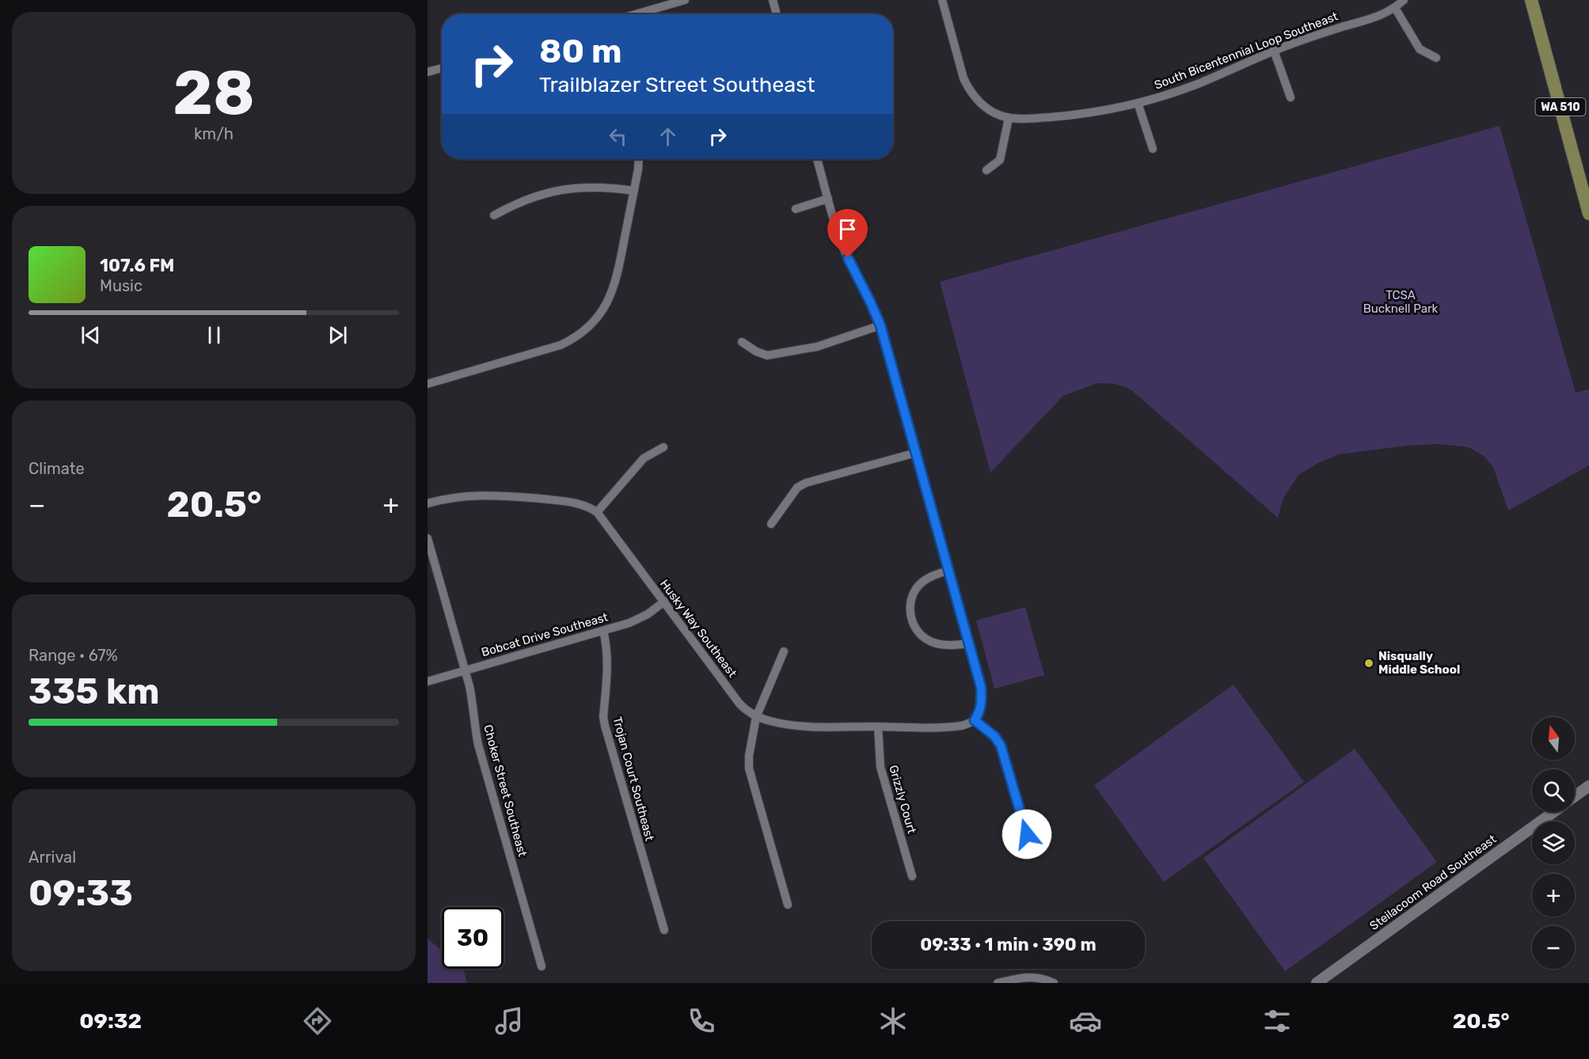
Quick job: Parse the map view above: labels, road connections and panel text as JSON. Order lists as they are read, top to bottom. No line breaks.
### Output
{"streets":{"main road":["WA 510"],"street":["South Bicentennial Loop Southeast","Husky Way Southeast","Bobcat Drive Southeast","Trojan Court Southeast","Choker Street Southeast","Grizzly Court","Steilacoom Road Southeast"]},"crossings":[["Husky Way Southeast","Bobcat Drive Southeast"],["Husky Way Southeast","Grizzly Court"],["Bobcat Drive Southeast","Trojan Court Southeast"],["Bobcat Drive Southeast","Choker Street Southeast"]],"parks":["TCSA Bucknell Park"],"places":["Nisqually Middle School"],"north":"top","page":{"tile":[["28","km/h"],"Climate",["Range · 67%","335 km"],["Arrival","09:33"]],"turn":["80 m","Trailblazer Street Southeast"],"song":["107.6 FM","Music"],"heat":["−","20.5°","+"],"map_buttons":["+","−"],"limit":"30","trip":"09:33 · 1 min · 390 m","tabs":["09:32","20.5°"]}}
